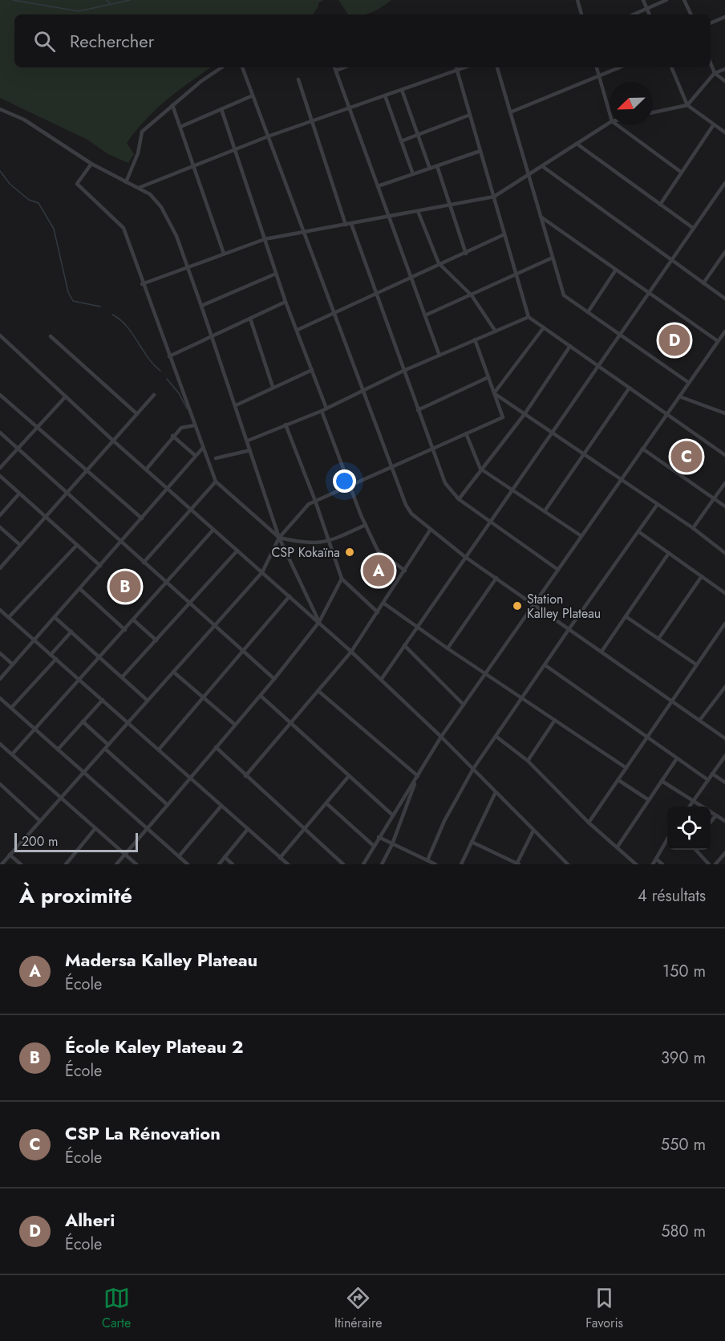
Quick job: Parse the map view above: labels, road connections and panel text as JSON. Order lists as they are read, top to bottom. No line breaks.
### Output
{"places":["CSP Kokaïna","Station Kalley Plateau"],"scale_bar":"200 m","north":"bottom left","page":{"search":"Rechercher","pins":["D","C","A","B"],"scale":"200 m","heading":["À proximité","4 résultats"],"list":[{"mark":"A","name":"Madersa Kalley Plateau","note":"École","value":"150 m"},{"mark":"B","name":"École Kaley Plateau 2","note":"École","value":"390 m"},{"mark":"C","name":"CSP La Rénovation","note":"École","value":"550 m"},{"mark":"D","name":"Alheri","note":"École","value":"580 m"}],"nav":["Carte","Itinéraire","Favoris"]}}
